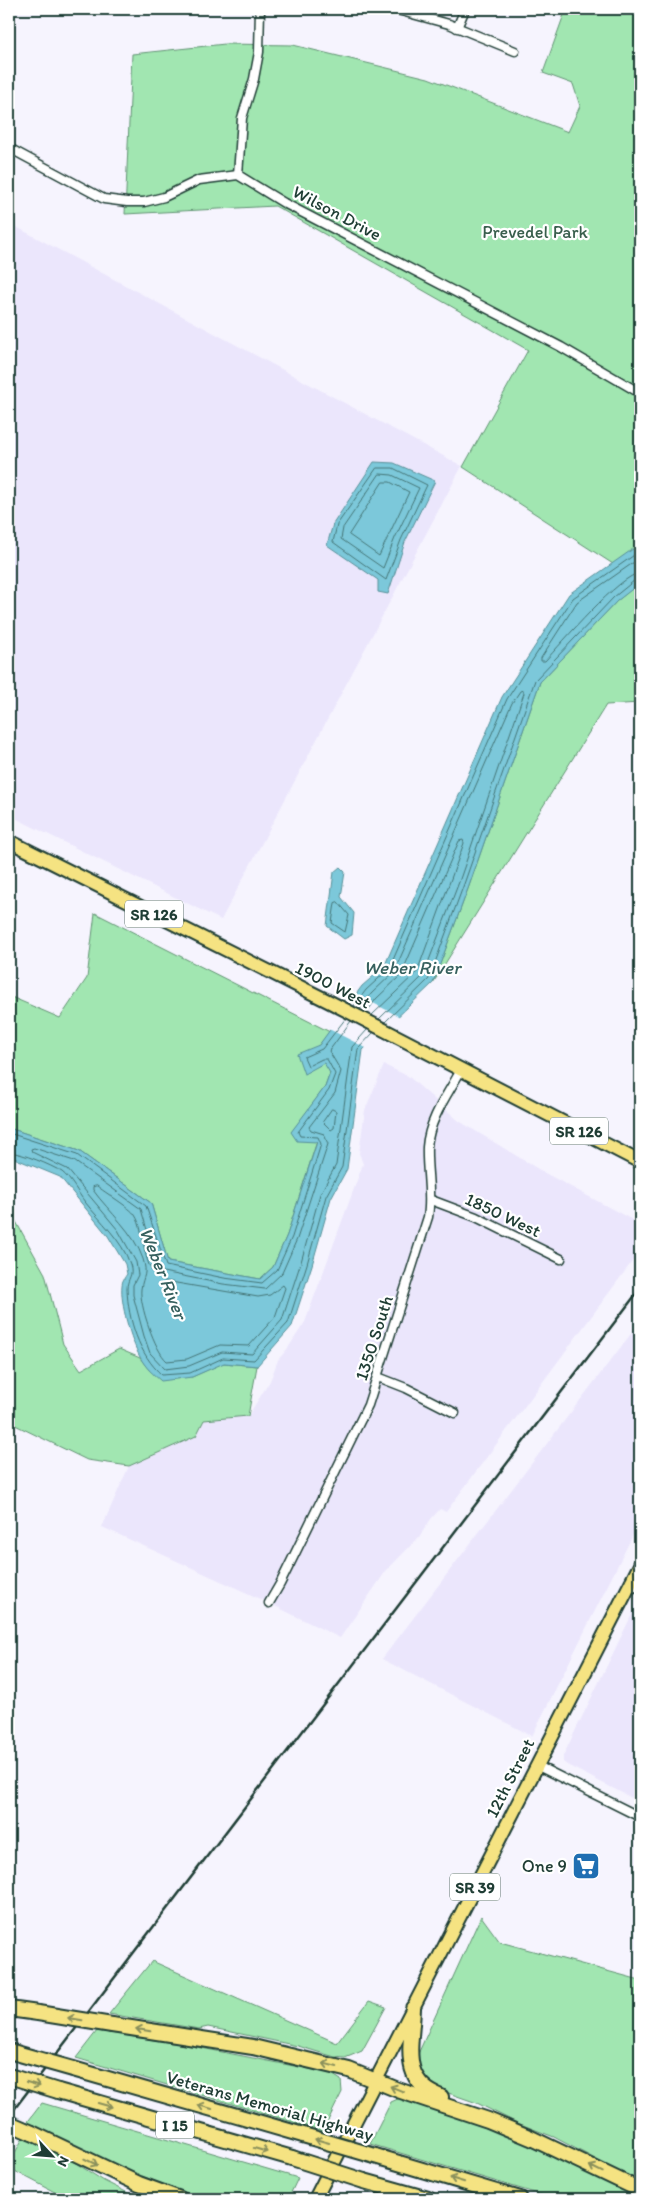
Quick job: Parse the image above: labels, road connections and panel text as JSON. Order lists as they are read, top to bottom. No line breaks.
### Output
{"streets":{"highway":["Veterans Memorial Highway","I 15"],"main road":["SR 126","1900 West","12th Street","SR 39"],"street":["Wilson Drive","1850 West","1350 South"]},"crossings":[["1900 West","1350 South"],["1850 West","1350 South"],["12th Street","SR 39"]],"water":["Weber River"],"parks":["Prevedel Park"],"places":{"supermarket":["One 9"]},"north":"bottom right"}
